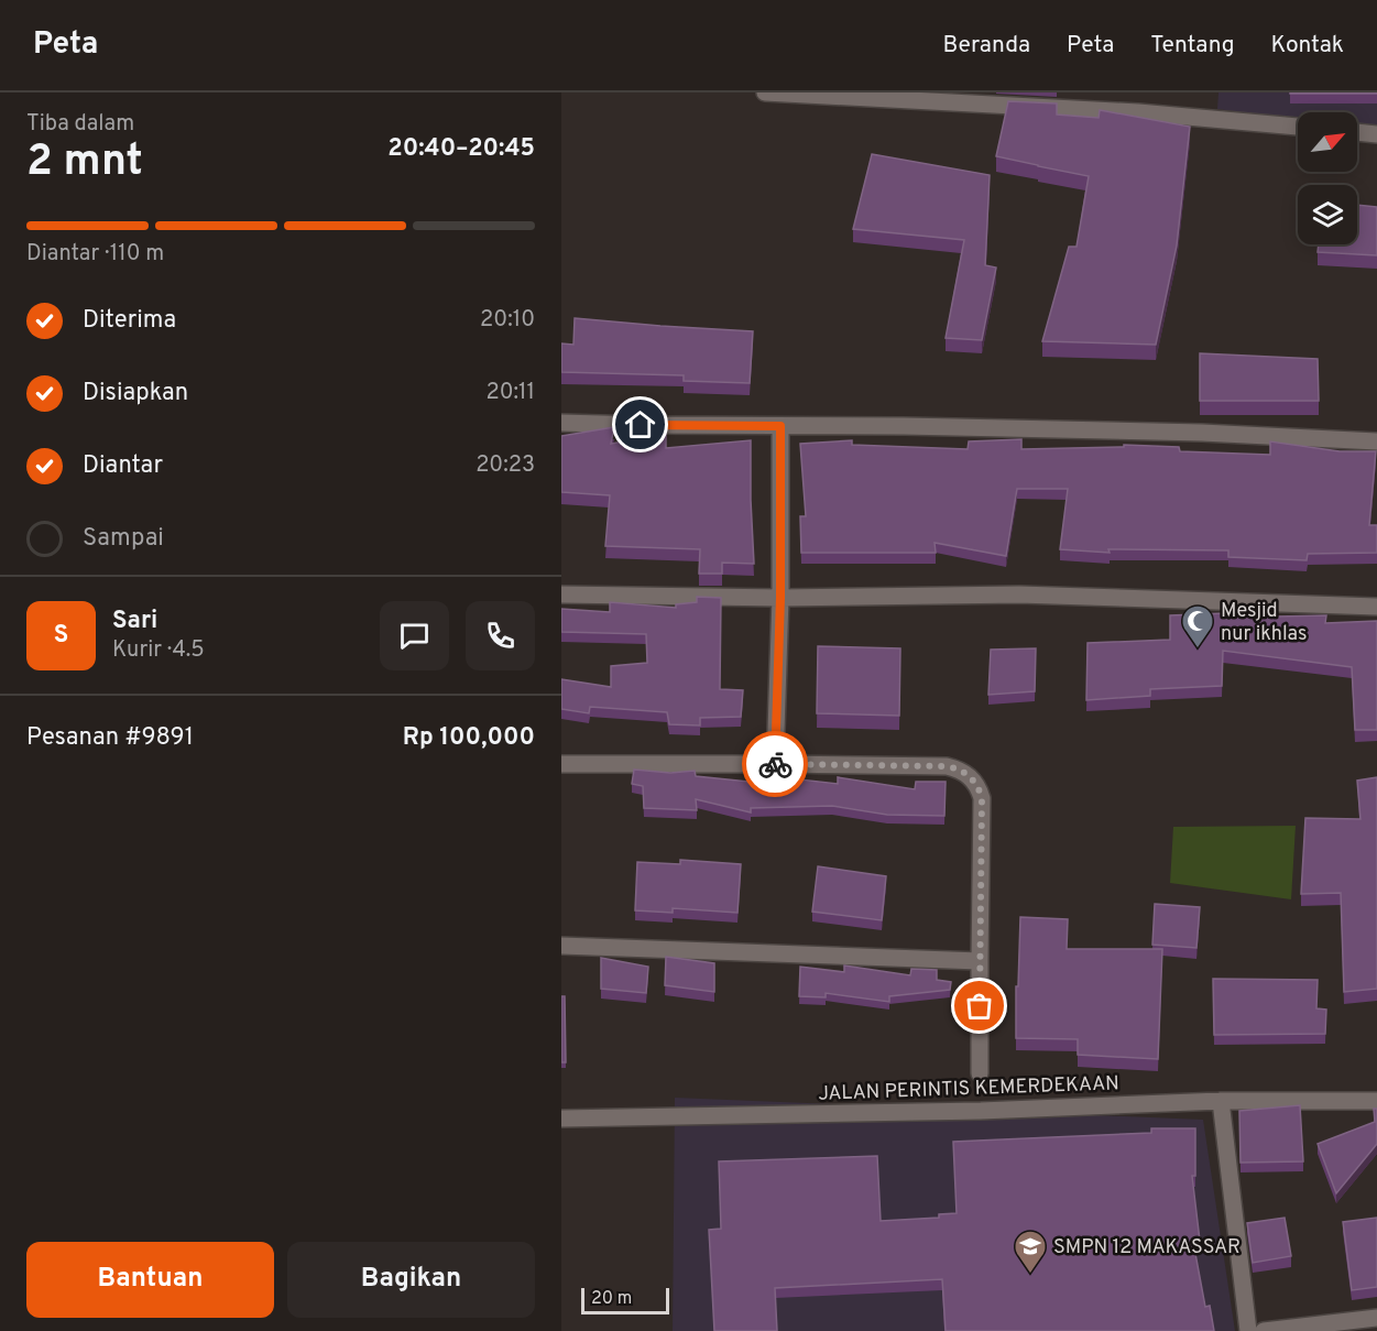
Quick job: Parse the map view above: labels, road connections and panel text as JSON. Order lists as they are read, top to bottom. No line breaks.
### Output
{"streets":{"street":["JALAN PERINTIS KEMERDEKAAN"]},"places":{"mosque":["Mesjid nur ikhlas"],"school or university":["SMPN 12 MAKASSAR"]},"scale_bar":"20 m","north":"top right","page":{"header":"Peta","nav":["Beranda","Peta","Tentang","Kontak"],"heading":["2 mnt","Tiba dalam","20:40–20:45"],"panel":["Sari","Kurir · 4.5","Pesanan #9891","Rp 100,000"],"bar":"Diantar · 110 m","list":[["Diterima","20:10"],["Disiapkan","20:11"],["Diantar","20:23"],"Sampai"],"round":"S","buttons":["Bantuan","Bagikan"],"scale":"20 m"}}
